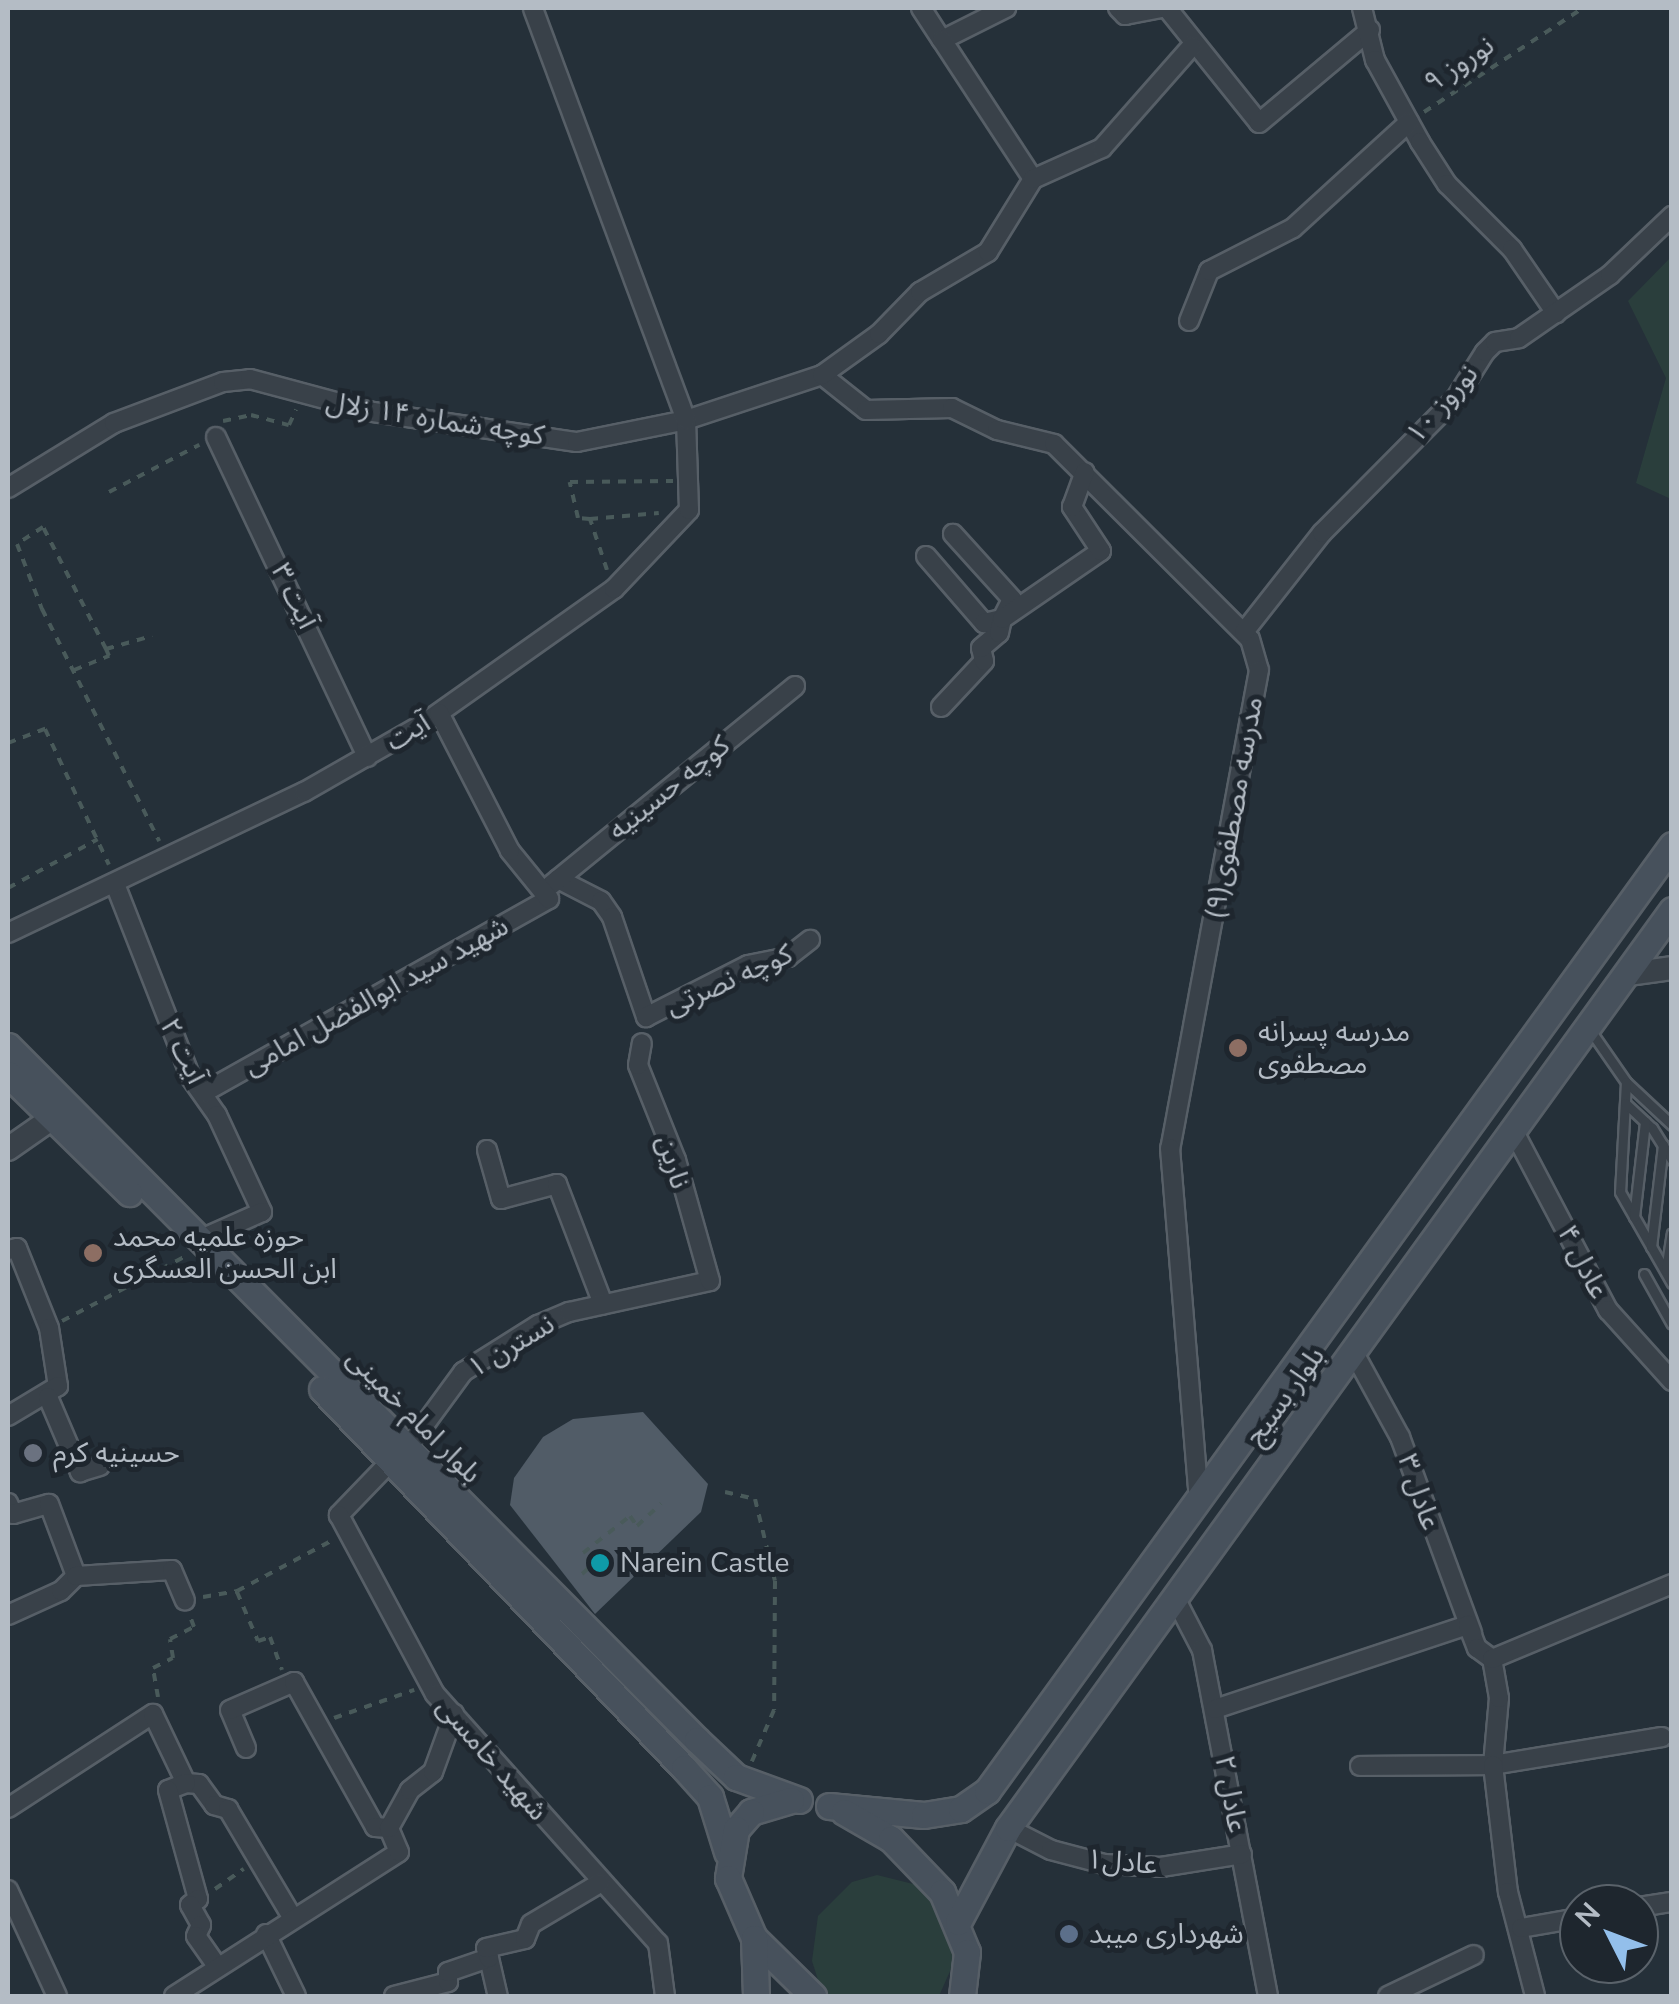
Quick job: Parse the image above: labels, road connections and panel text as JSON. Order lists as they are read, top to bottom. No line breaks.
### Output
{"streets":{"main road":["بلوار بسیج","بلوار امام خمینی"],"street":["نوروز ۱۰","کوچه شماره ۱۴ زلال","آیت ۳","آیت","کوچه حسینیه","مدرسه مصطفوی(۹)","کوچه نصرتی","شهید سید ابوالفضل امامی","آیت ۲","نارین","عادل ۴","نسترن ۱","عادل ۳","شهید خامسی","عادل ۲","عادل۱"],"path":["نوروز ۹"]},"crossings":[["نوروز ۱۰","مدرسه مصطفوی(۹)"],["کوچه شماره ۱۴ زلال","آیت"],["کوچه شماره ۱۴ زلال","مدرسه مصطفوی(۹)"],["آیت ۳","آیت"],["آیت","آیت ۲"],["کوچه حسینیه","کوچه نصرتی"],["کوچه حسینیه","شهید سید ابوالفضل امامی"],["مدرسه مصطفوی(۹)","بلوار بسیج"],["شهید سید ابوالفضل امامی","آیت ۲"],["آیت ۲","بلوار امام خمینی"],["نارین","نسترن ۱"],["عادل ۴","بلوار بسیج"],["نسترن ۱","بلوار امام خمینی"],["بلوار بسیج","بلوار امام خمینی"],["بلوار بسیج","عادل ۳"],["بلوار بسیج","عادل ۲"],["بلوار بسیج","عادل۱"],["عادل ۲","عادل۱"]],"places":["مدرسه پسرانه مصطفوی","حوزه علمیه محمد ابن الحسن العسگری","حسینیه کرم","Narein Castle","شهرداری میبد"],"north":"top left"}
